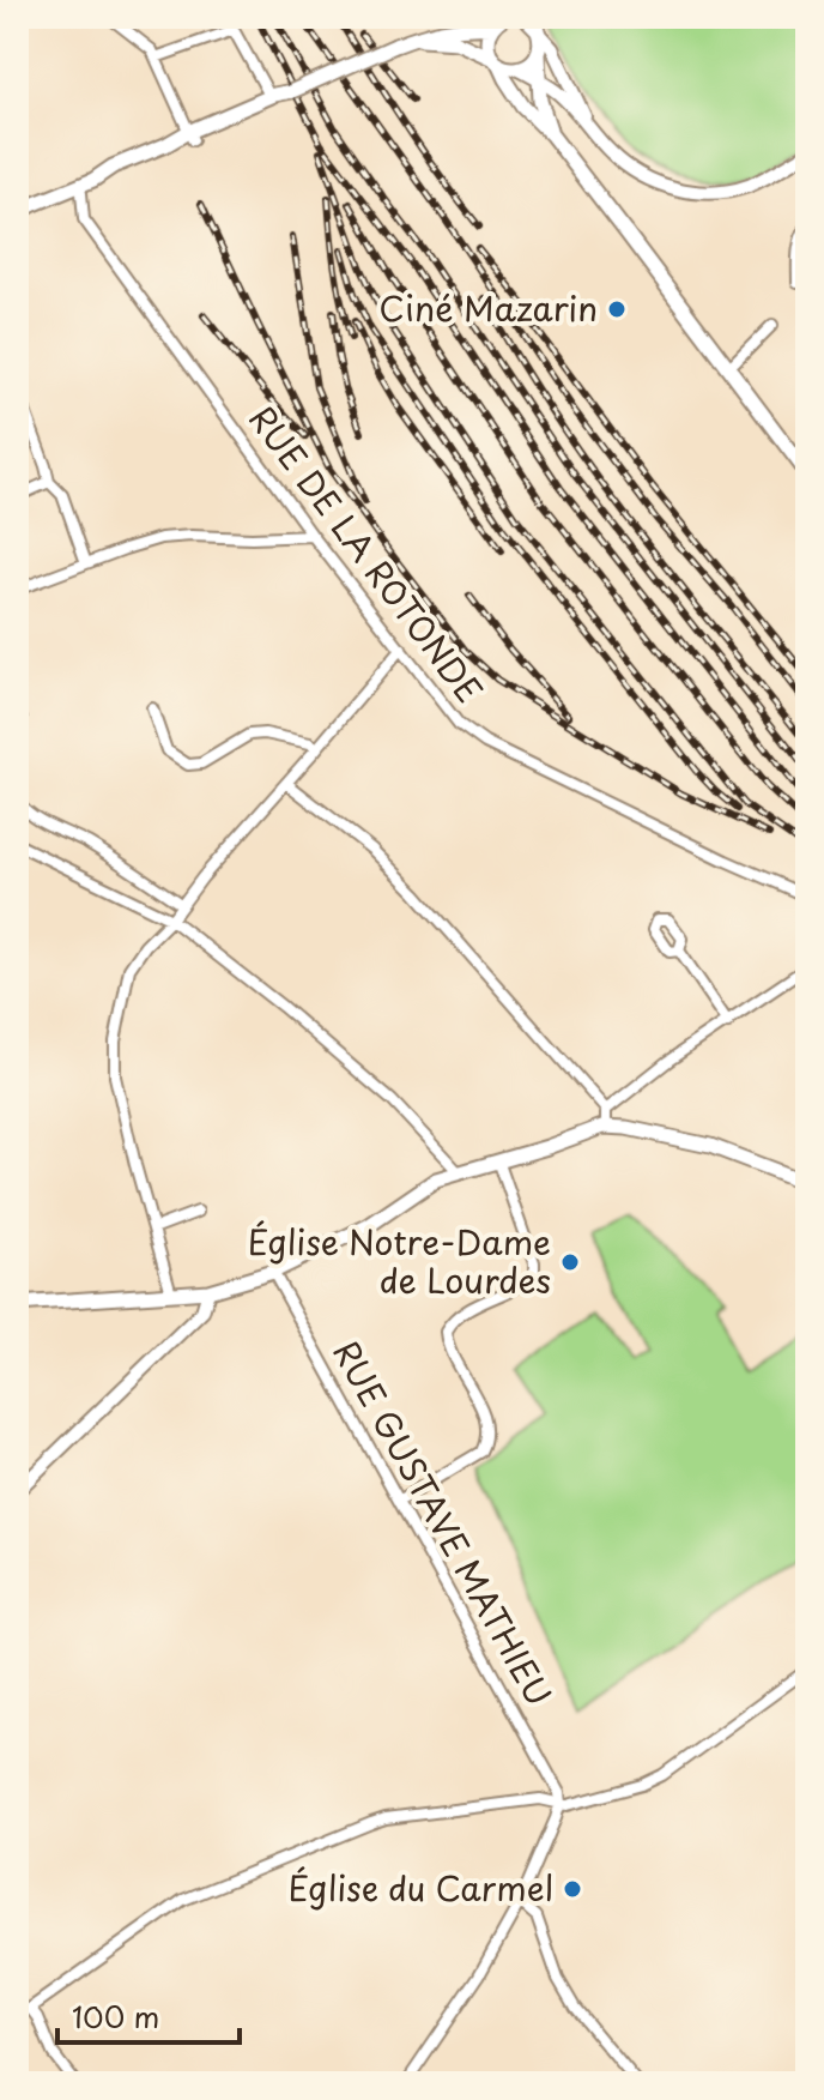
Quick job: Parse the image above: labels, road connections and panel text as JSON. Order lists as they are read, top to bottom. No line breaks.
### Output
{"streets":{"street":["RUE DE LA ROTONDE","RUE GUSTAVE MATHIEU"]},"places":["Ciné Mazarin","Église Notre-Dame de Lourdes","Église du Carmel"],"scale_bar":"100 m"}
